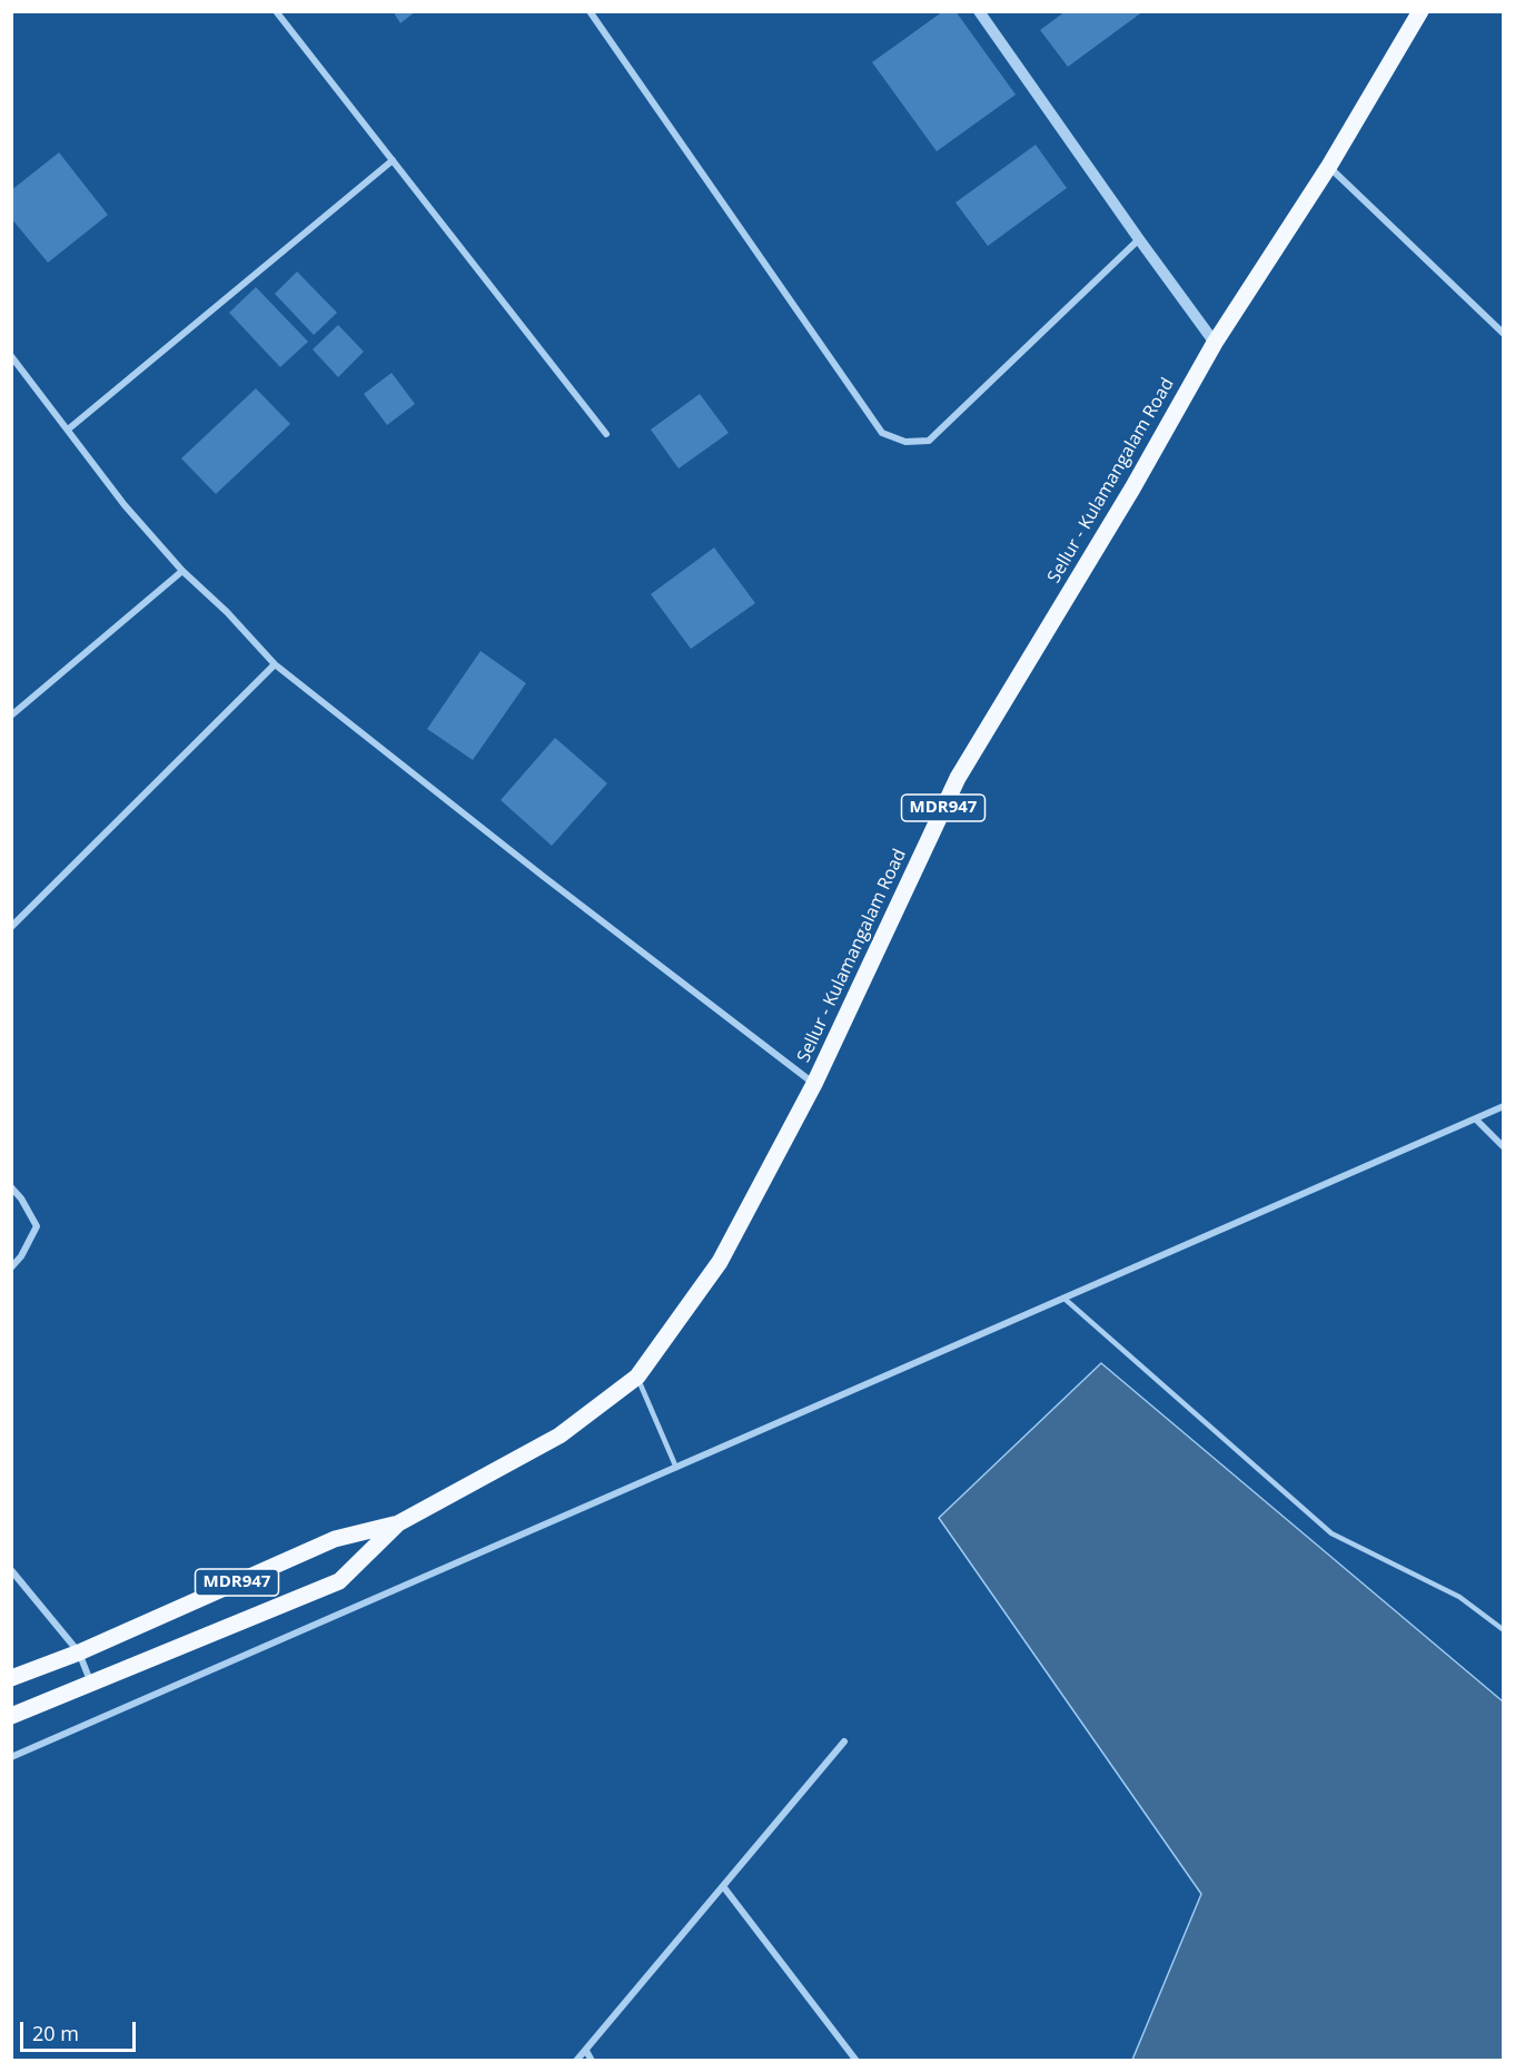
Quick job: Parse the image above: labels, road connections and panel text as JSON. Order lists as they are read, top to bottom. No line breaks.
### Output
{"streets":{"main road":["Sellur - Kulamangalam Road","MDR947"]},"scale_bar":"20 m"}
